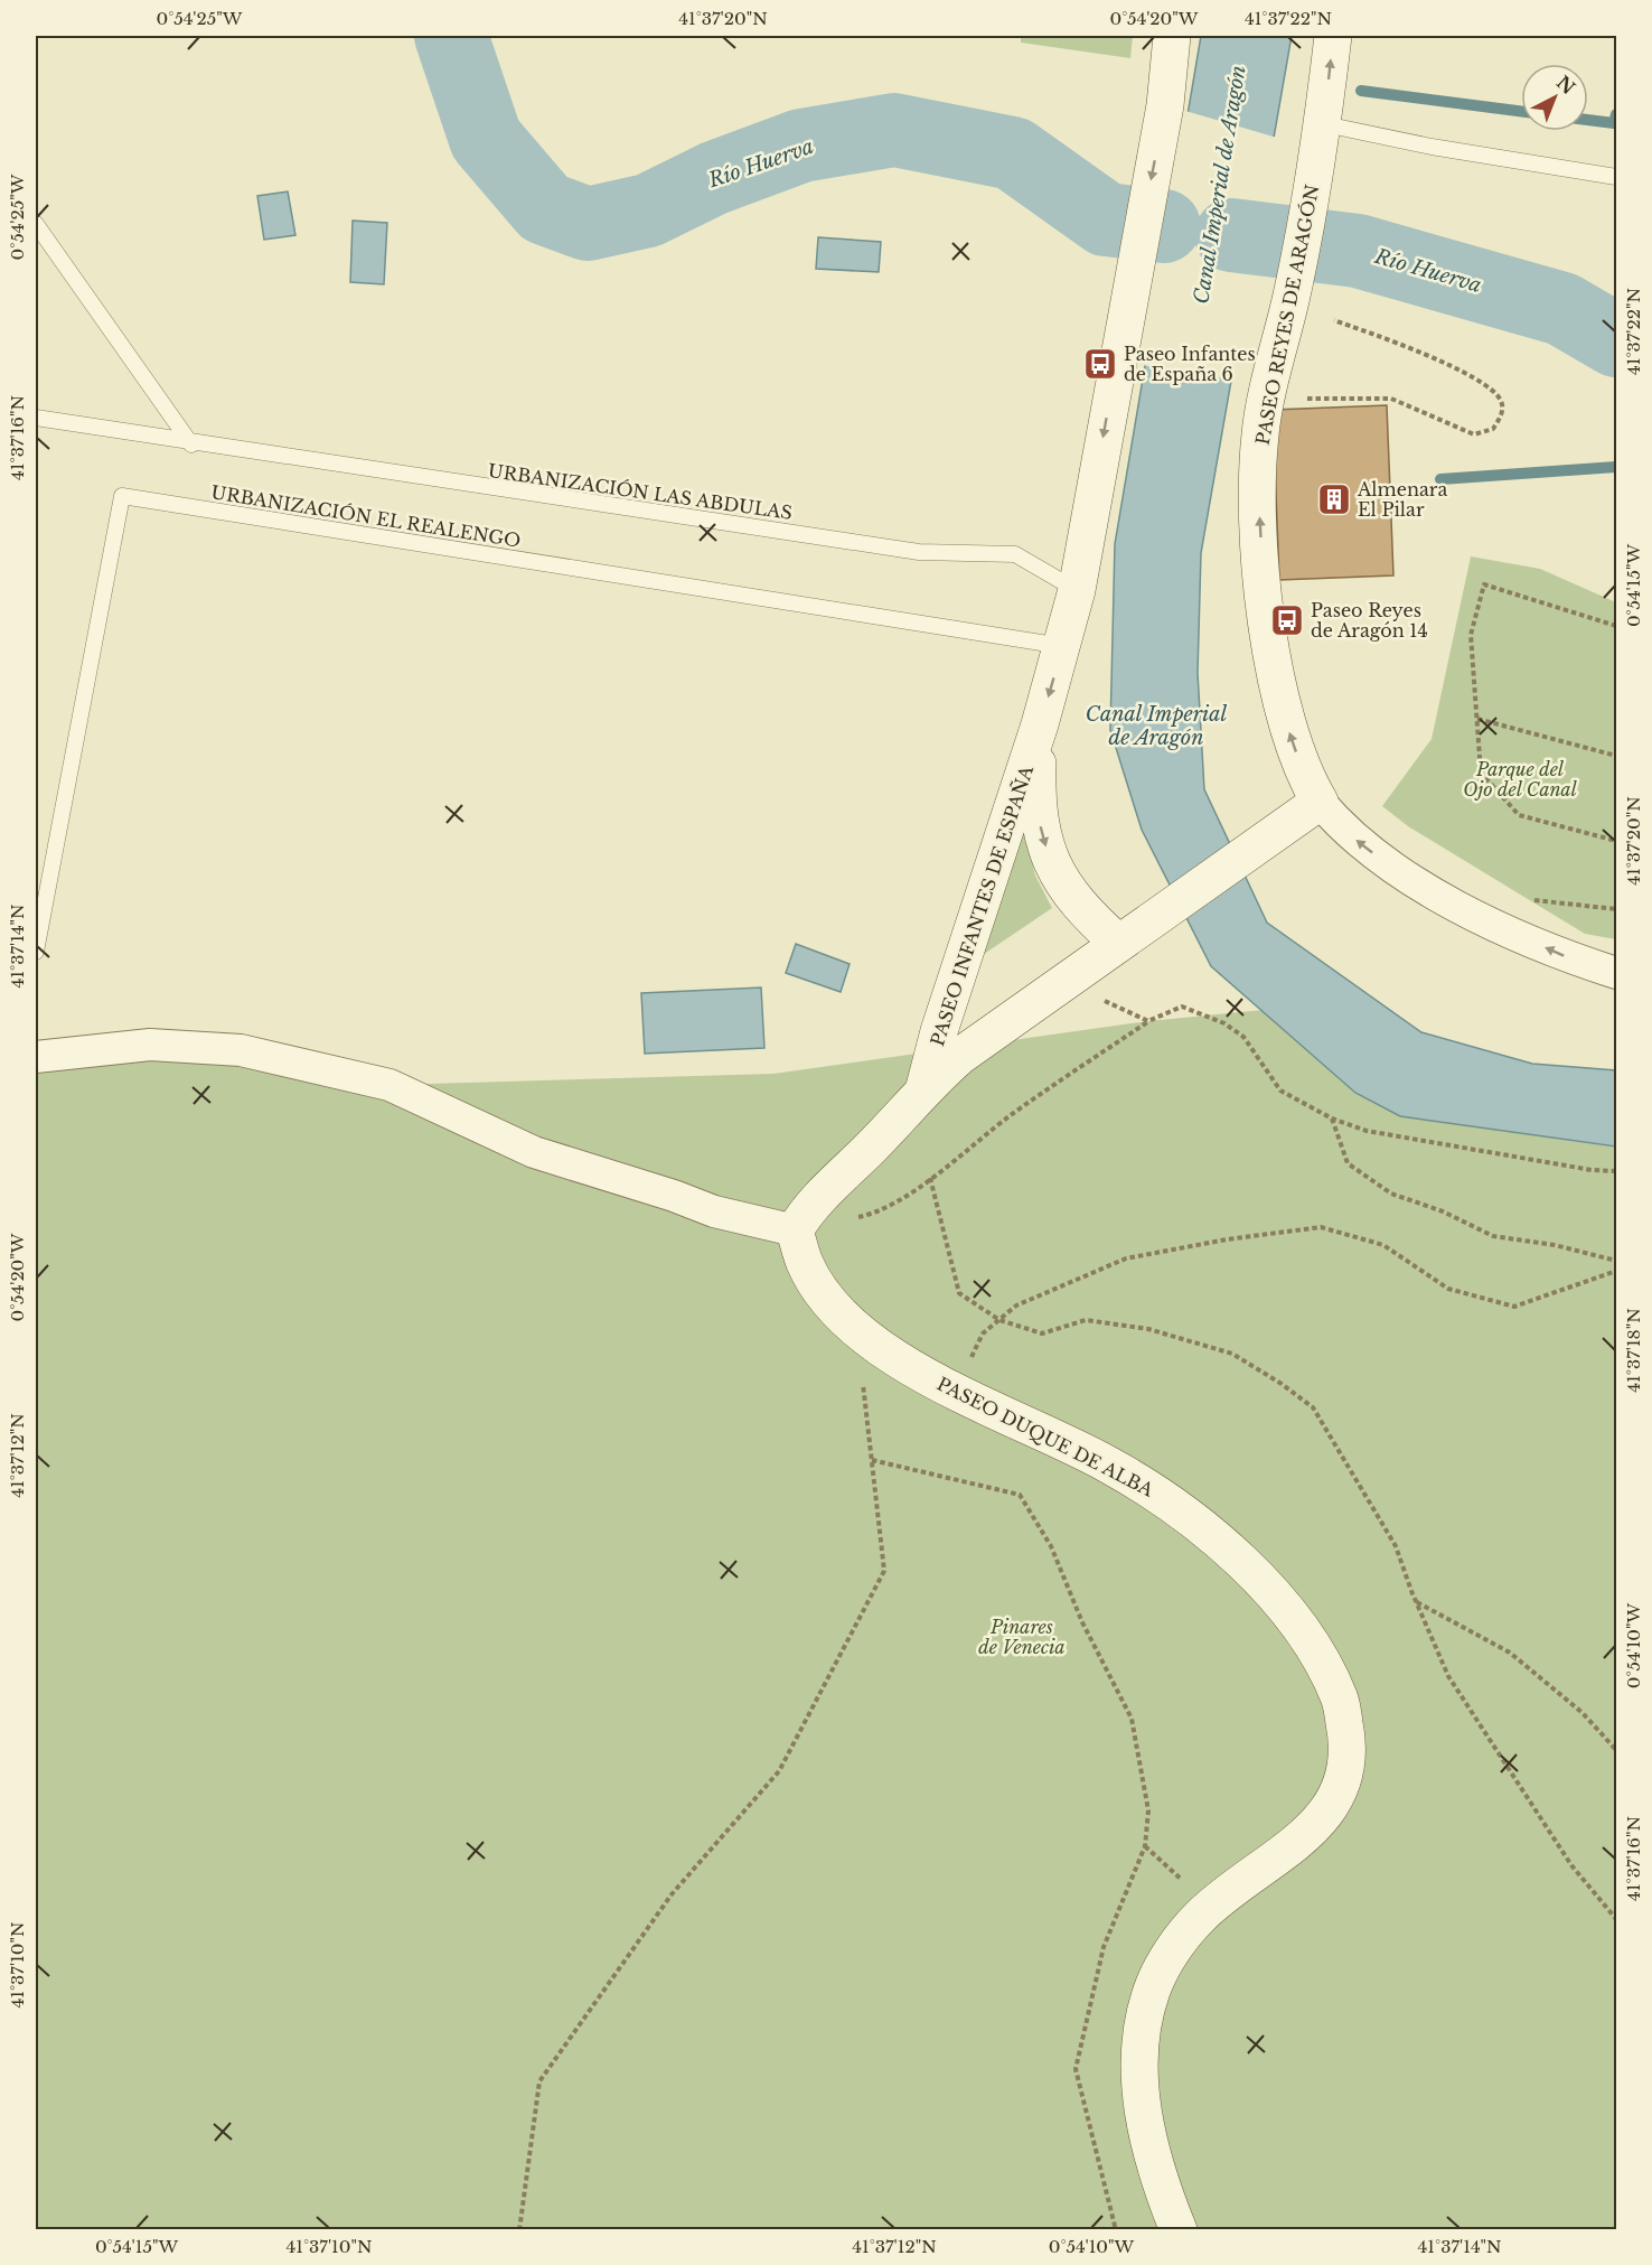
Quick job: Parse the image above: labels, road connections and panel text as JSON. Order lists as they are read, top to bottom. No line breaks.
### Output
{"streets":{"street":["PASEO REYES DE ARAGÓN","PASEO INFANTES DE ESPAÑA","PASEO DUQUE DE ALBA"],"lane":["URBANIZACIÓN LAS ABDULAS","URBANIZACIÓN EL REALENGO"]},"crossings":[["PASEO REYES DE ARAGÓN","PASEO INFANTES DE ESPAÑA"],["URBANIZACIÓN LAS ABDULAS","PASEO INFANTES DE ESPAÑA"],["URBANIZACIÓN EL REALENGO","PASEO INFANTES DE ESPAÑA"],["PASEO INFANTES DE ESPAÑA","PASEO DUQUE DE ALBA"]],"one_way":["PASEO REYES DE ARAGÓN"],"water":["Río Huerva","Canal Imperial de Aragón"],"parks":["Parque del Ojo del Canal","Pinares de Venecia"],"places":{"bus stop":["Paseo Infantes de España 6","Paseo Reyes de Aragón 14"],"building":["Almenara El Pilar"]},"north":"top right","coordinates":["0°54'25\"W","41°37'20\"N","0°54'20\"W","41°37'22\"N","41°37'16\"N","0°54'15\"W","41°37'14\"N","41°37'18\"N","41°37'12\"N","0°54'10\"W","41°37'10\"N"]}
